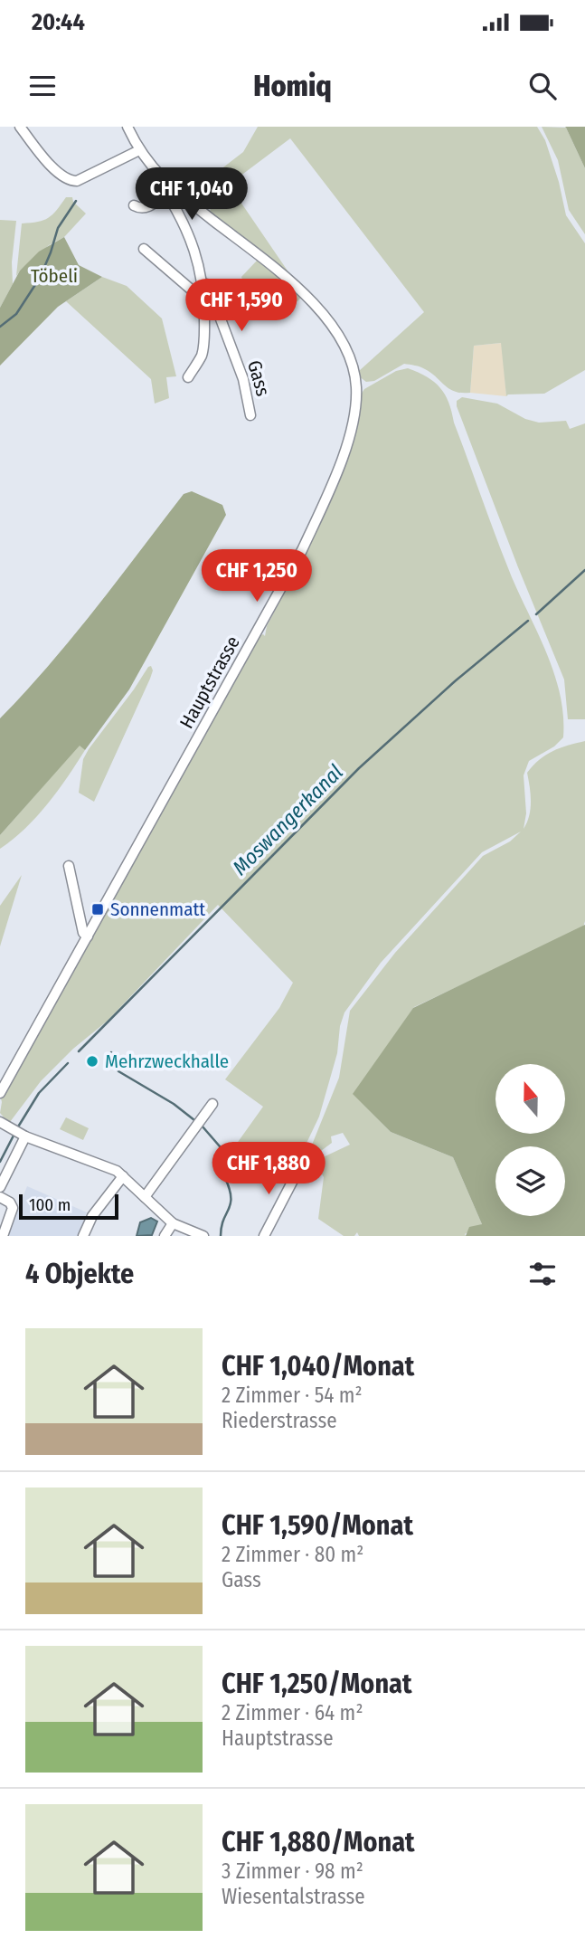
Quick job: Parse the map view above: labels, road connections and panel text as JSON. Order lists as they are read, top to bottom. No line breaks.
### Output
{"streets":{"street":["Gass","Hauptstrasse"]},"water":["Moswangerkanal"],"parks":["Töbeli"],"places":{"transit":["Sonnenmatt"],"other":["Mehrzweckhalle"]},"scale_bar":"100 m","north":"top","page":{"status":"20:44","header":"Homiq","price":["CHF 1,040","CHF 1,590","CHF 1,250","CHF 1,880"],"scale":"100 m","heading":"4 Objekte","list":[{"name":"CHF 1,040/Monat","note":"2 Zimmer · 54 m² · Riederstrasse"},{"name":"CHF 1,590/Monat","note":"2 Zimmer · 80 m² · Gass"},{"name":"CHF 1,250/Monat","note":"2 Zimmer · 64 m² · Hauptstrasse"},{"name":"CHF 1,880/Monat","note":"3 Zimmer · 98 m² · Wiesentalstrasse"}]}}
